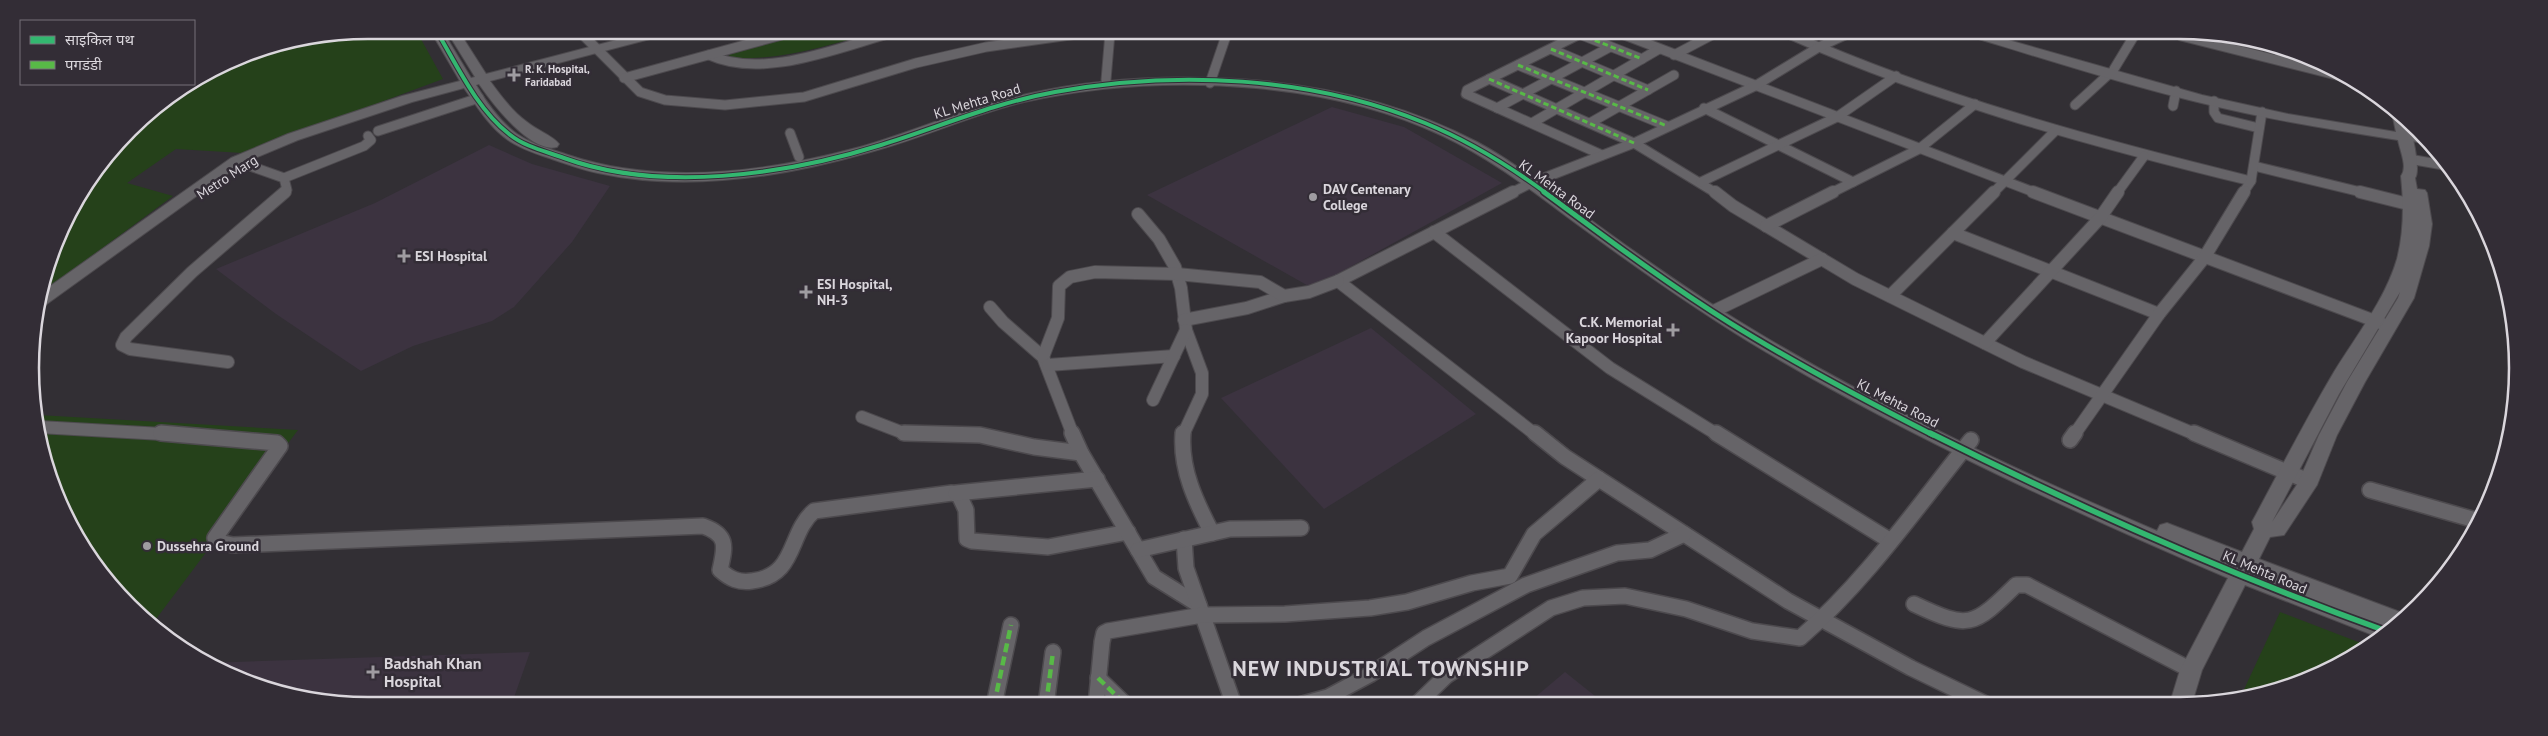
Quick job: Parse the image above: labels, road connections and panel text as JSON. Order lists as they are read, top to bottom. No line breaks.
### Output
{"streets":{"street":["KL Mehta Road","Metro Marg"]},"crossings":[["KL Mehta Road","Metro Marg"]],"districts":["NEW INDUSTRIAL TOWNSHIP"],"places":{"health":["R. K. Hospital, Faridabad","ESI Hospital","ESI Hospital, NH-3","C.K. Memorial Kapoor Hospital","Badshah Khan Hospital"],"other":["DAV Centenary College","Dussehra Ground"]},"legend":["साइकिल पथ","पगडंडी"]}
